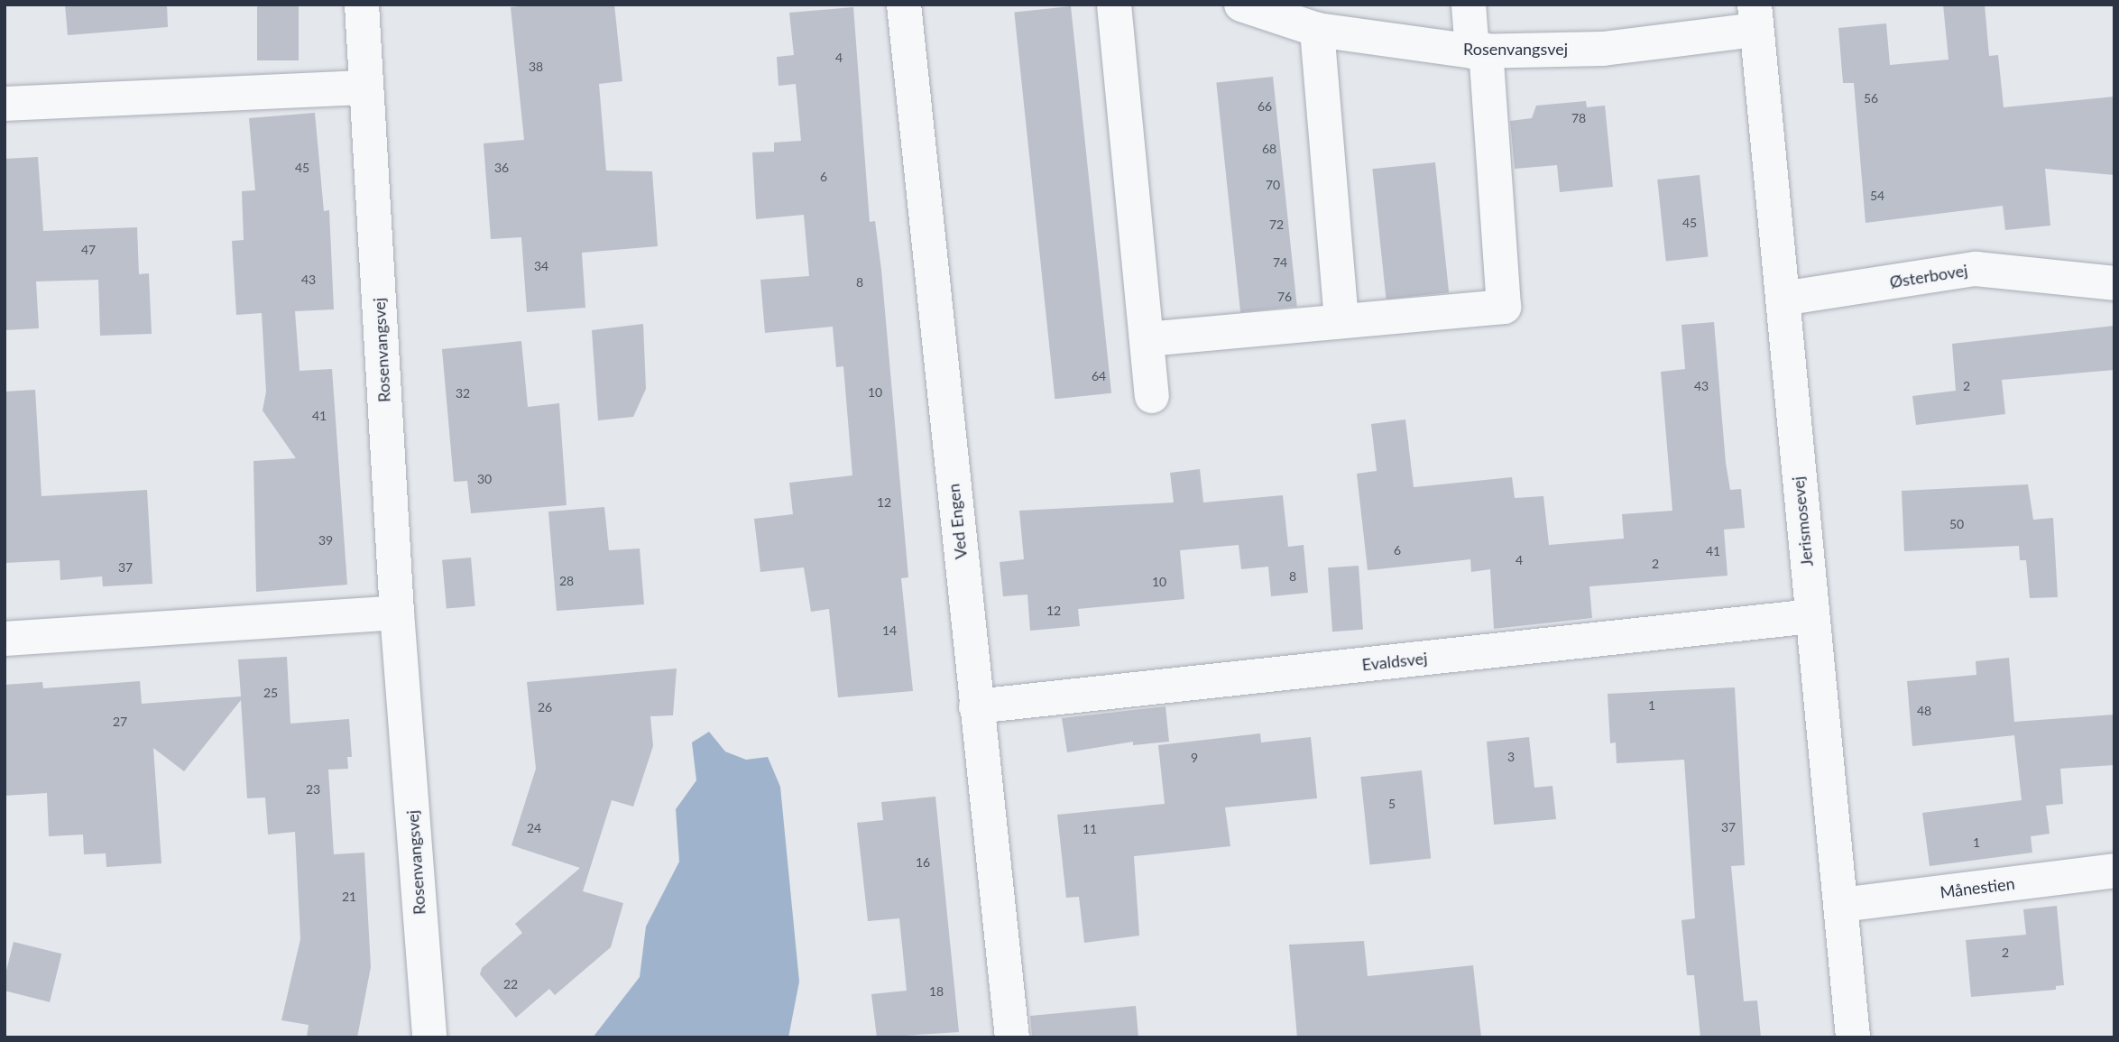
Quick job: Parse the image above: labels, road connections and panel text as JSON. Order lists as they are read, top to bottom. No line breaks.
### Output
{"streets":{"street":["Rosenvangsvej","Østerbovej","Ved Engen","Jerismosevej","Evaldsvej","Månestien"]},"crossings":[["Rosenvangsvej","Jerismosevej"],["Østerbovej","Jerismosevej"],["Ved Engen","Evaldsvej"],["Jerismosevej","Evaldsvej"],["Jerismosevej","Månestien"]],"house_numbers":["4","38","56","66","78","68","45","36","6","70","54","45","72","47","74","34","43","8","76","64","43","2","10","32","41","30","12","50","39","6","41","4","2","37","8","28","10","12","14","25","1","26","48","27","3","9","23","5","37","24","11","1","16","21","2","22","18"]}
